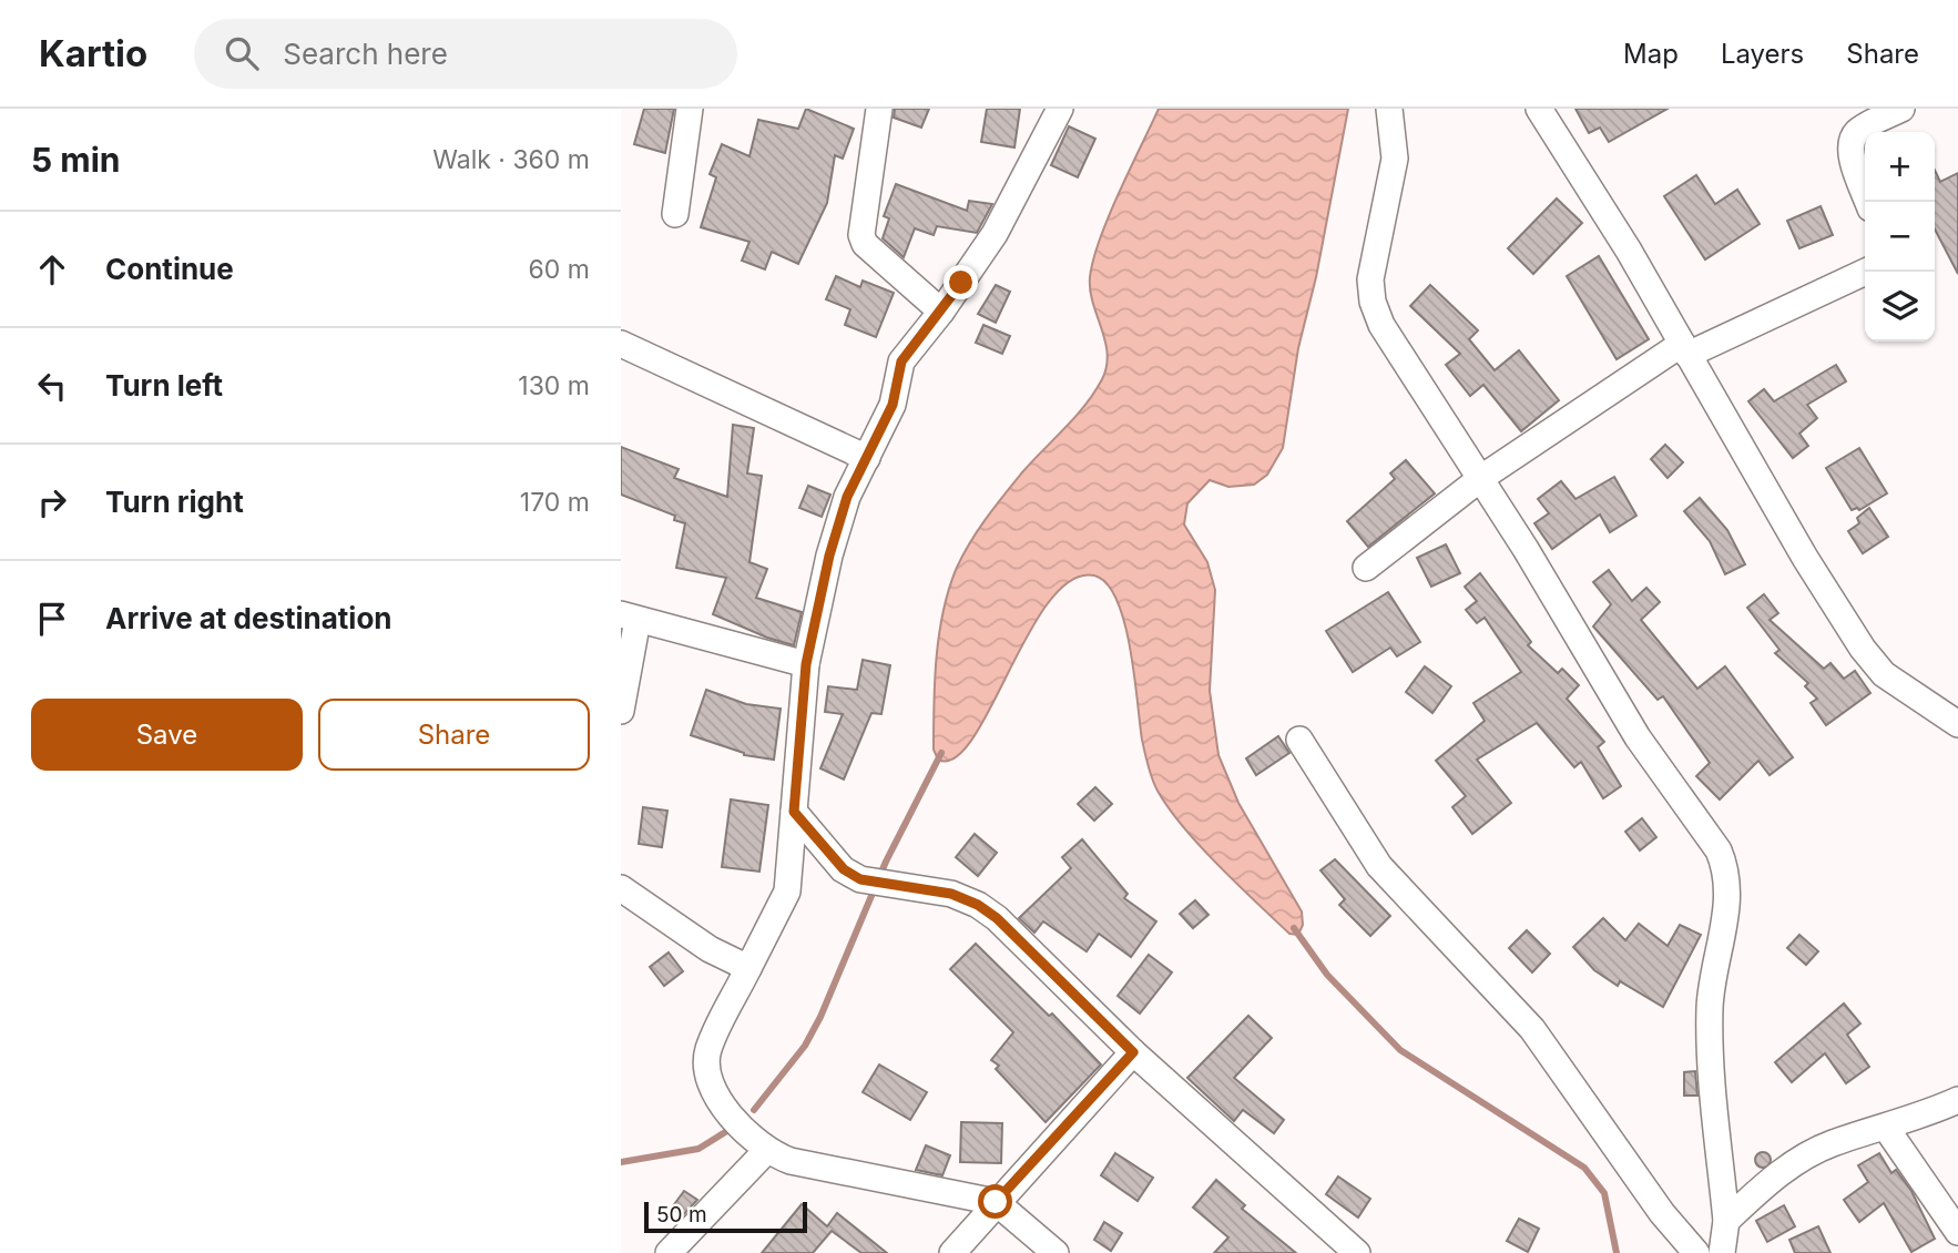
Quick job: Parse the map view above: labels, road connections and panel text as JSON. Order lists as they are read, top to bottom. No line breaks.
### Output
{"scale_bar":"50 m","page":{"header":"Kartio","search":"Search here","nav":["Map","Layers","Share"],"heading":["5 min","Walk · 360 m"],"map_buttons":["+","−"],"list":[["Continue","60 m"],["Turn left","130 m"],["Turn right","170 m"],"Arrive at destination"],"buttons":["Save","Share"],"scale":"50 m"}}
